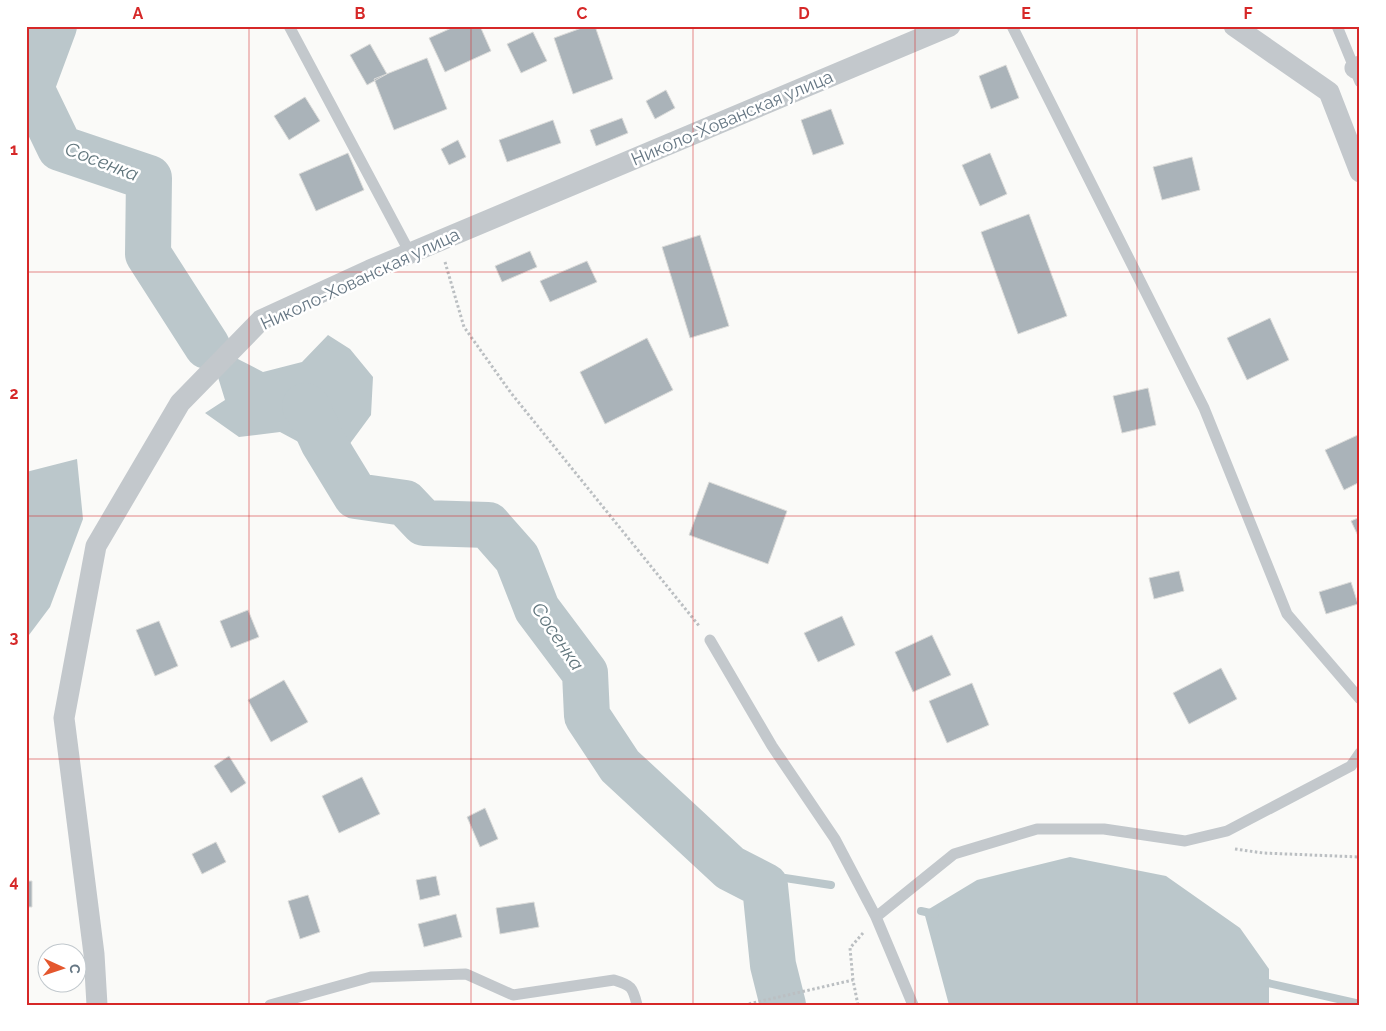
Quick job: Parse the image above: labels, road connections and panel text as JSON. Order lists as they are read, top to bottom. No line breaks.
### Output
{"streets":{"street":["Николо-Хованская улица"]},"water":["Сосенка"],"north":"right","grid":{"columns":["A","B","C","D","E","F"],"rows":["1","2","3","4"]}}
